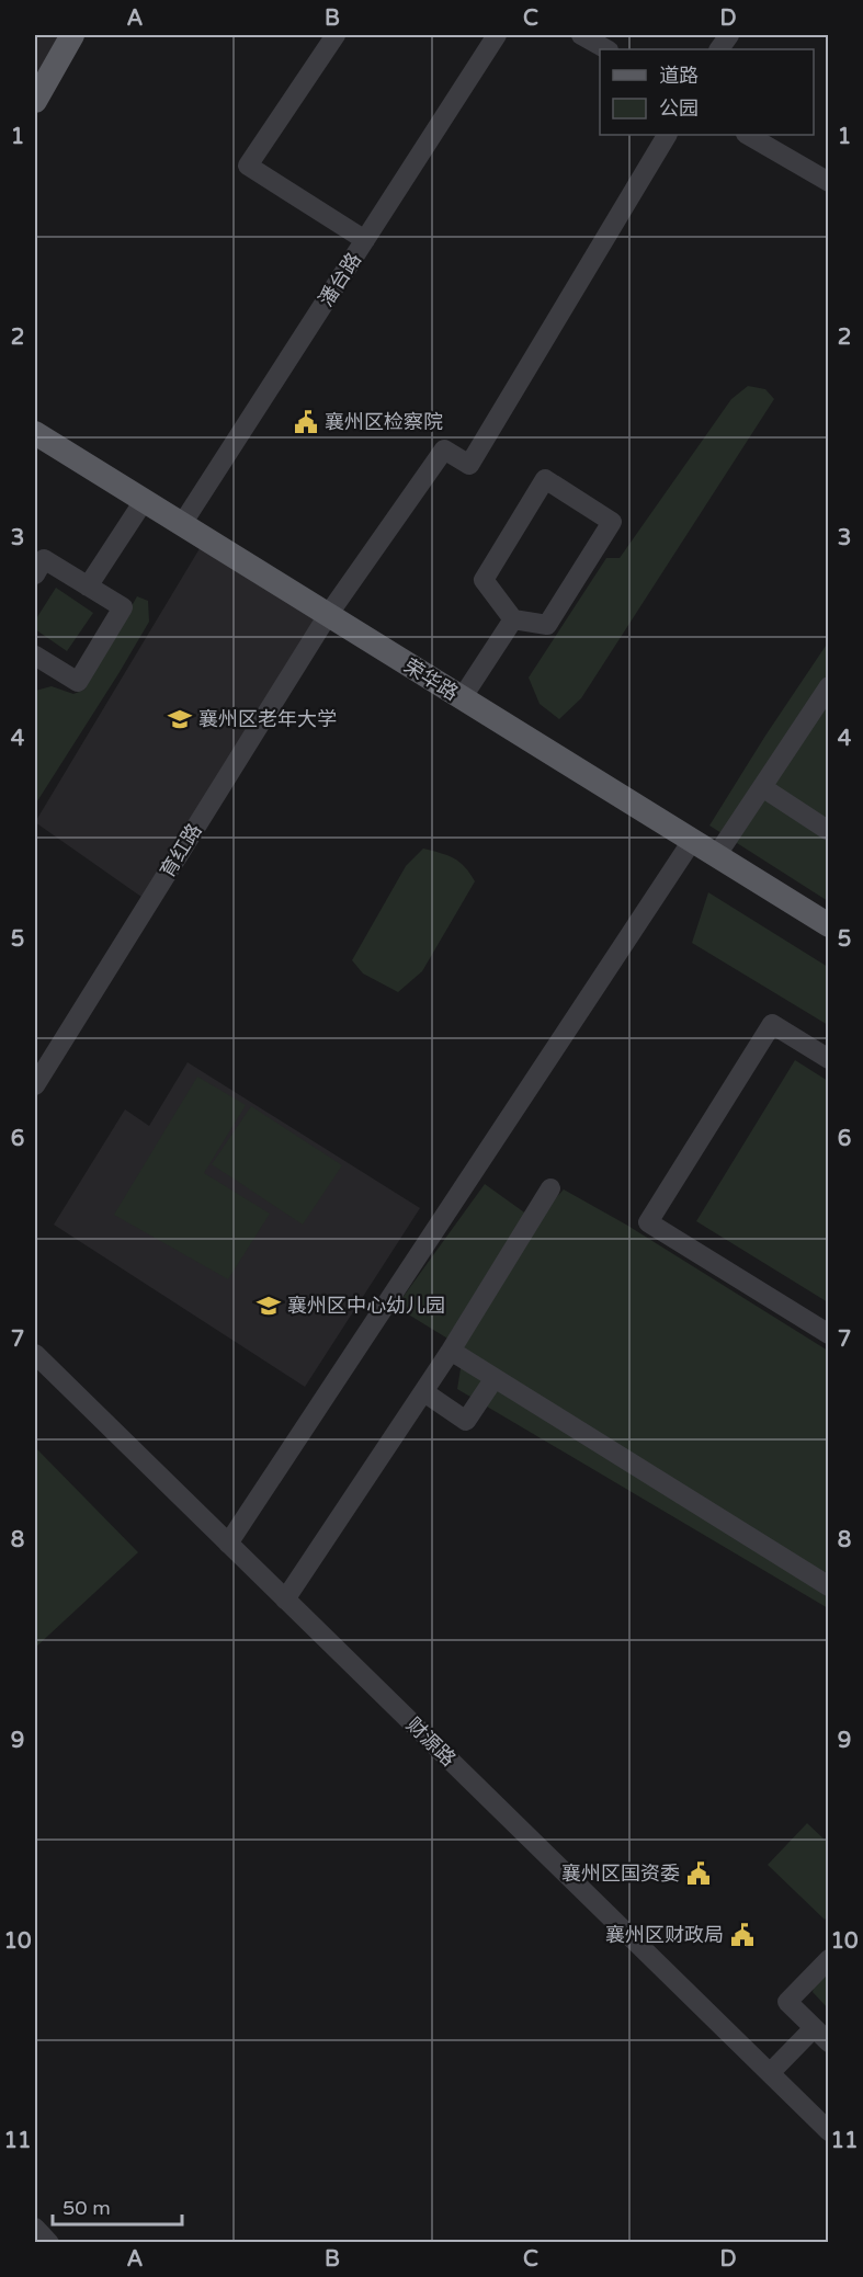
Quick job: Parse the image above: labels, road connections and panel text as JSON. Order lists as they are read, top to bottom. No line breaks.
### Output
{"streets":{"main road":["荣华路"],"street":["潘台路","育红路","财源路"]},"crossings":[["潘台路","荣华路"],["荣华路","育红路"]],"places":{"public building":["襄州区检察院","襄州区国资委","襄州区财政局"],"school or university":["襄州区老年大学","襄州区中心幼儿园"]},"legend":["道路","公园"],"scale_bar":"50 m","grid":{"columns":["A","B","C","D"],"rows":["1","2","3","4","5","6","7","8","9","10","11"]}}
